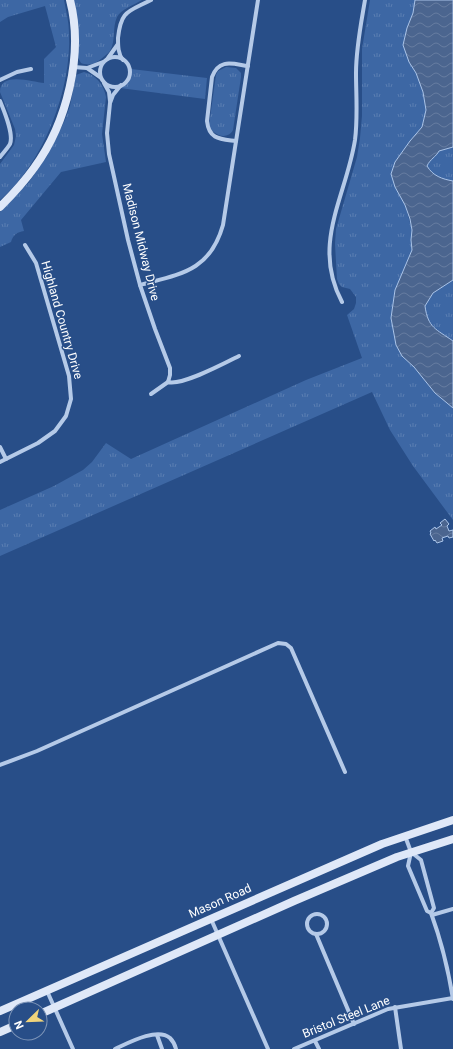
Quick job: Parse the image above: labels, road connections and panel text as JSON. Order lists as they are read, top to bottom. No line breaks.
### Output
{"streets":{"main road":["Mason Road"],"street":["Madison Midway Drive","Highland Country Drive","Bristol Steel Lane"]},"north":"bottom left"}
